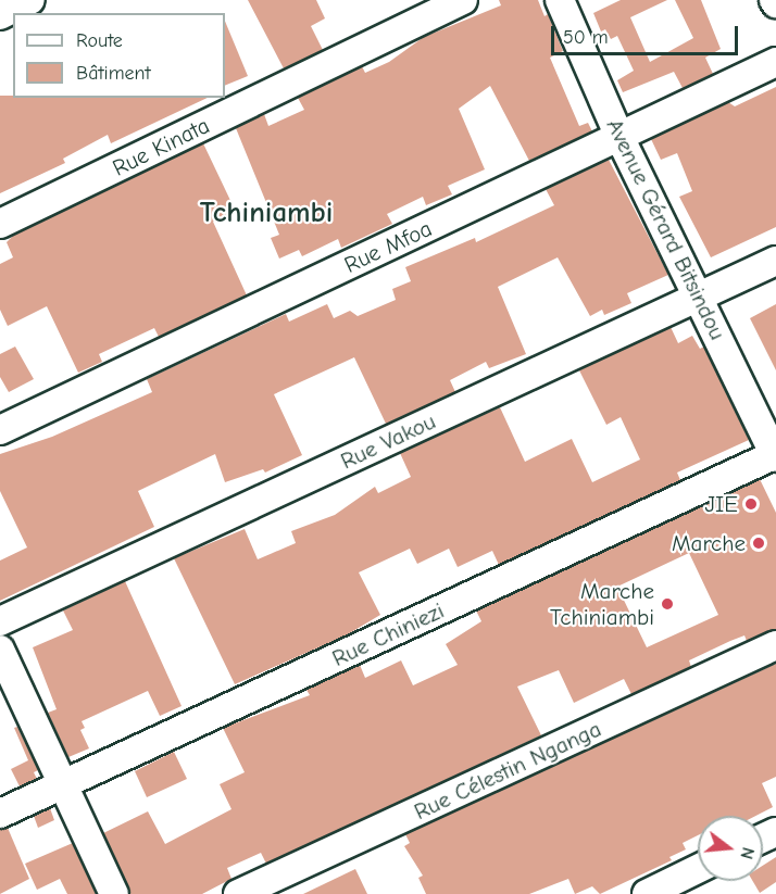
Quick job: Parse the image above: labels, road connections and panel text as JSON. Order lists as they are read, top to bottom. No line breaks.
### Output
{"streets":{"street":["Rue Kinata","Avenue Gérard Bitsindou","Rue Mfoa","Rue Vakou","Rue Chiniezi","Rue Célestin Nganga"]},"crossings":[["Avenue Gérard Bitsindou","Rue Mfoa"],["Avenue Gérard Bitsindou","Rue Vakou"],["Avenue Gérard Bitsindou","Rue Chiniezi"]],"districts":["Tchiniambi"],"places":["JIE","Marche","Marche Tchiniambi"],"legend":["Route","Bâtiment"],"scale_bar":"50 m","north":"right"}
